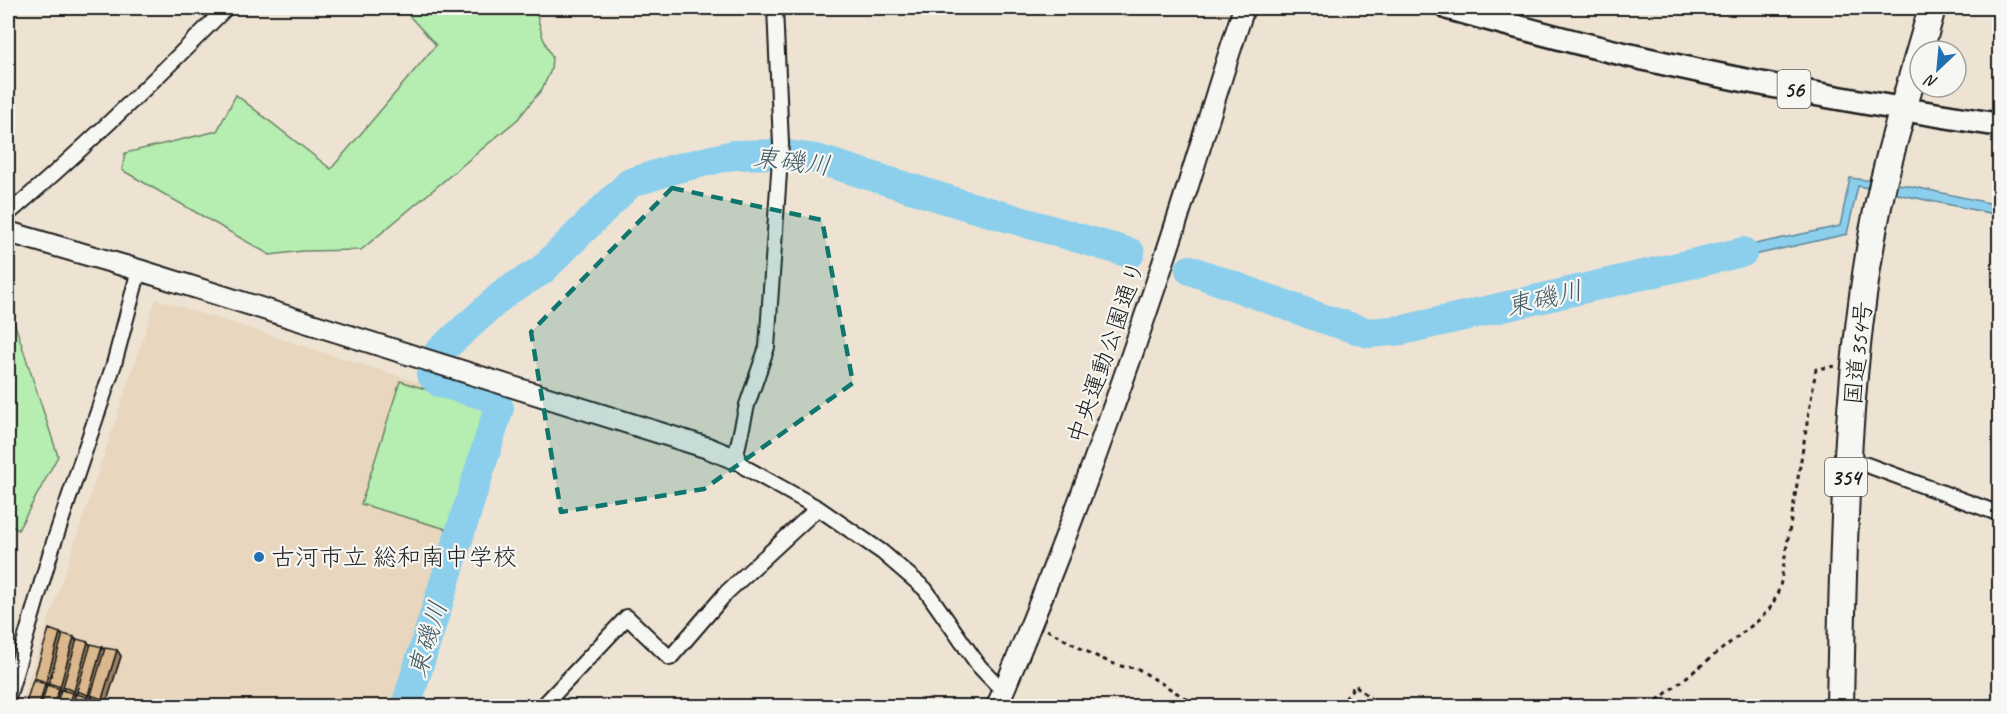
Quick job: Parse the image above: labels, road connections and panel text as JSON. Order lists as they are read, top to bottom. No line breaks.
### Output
{"streets":{"highway":["国道354号","354"],"main road":["56"],"street":["中央運動公園通り"]},"crossings":[["56","国道354号"]],"water":["東磯川"],"places":["古河市立 総和南中学校"],"north":"bottom left"}
